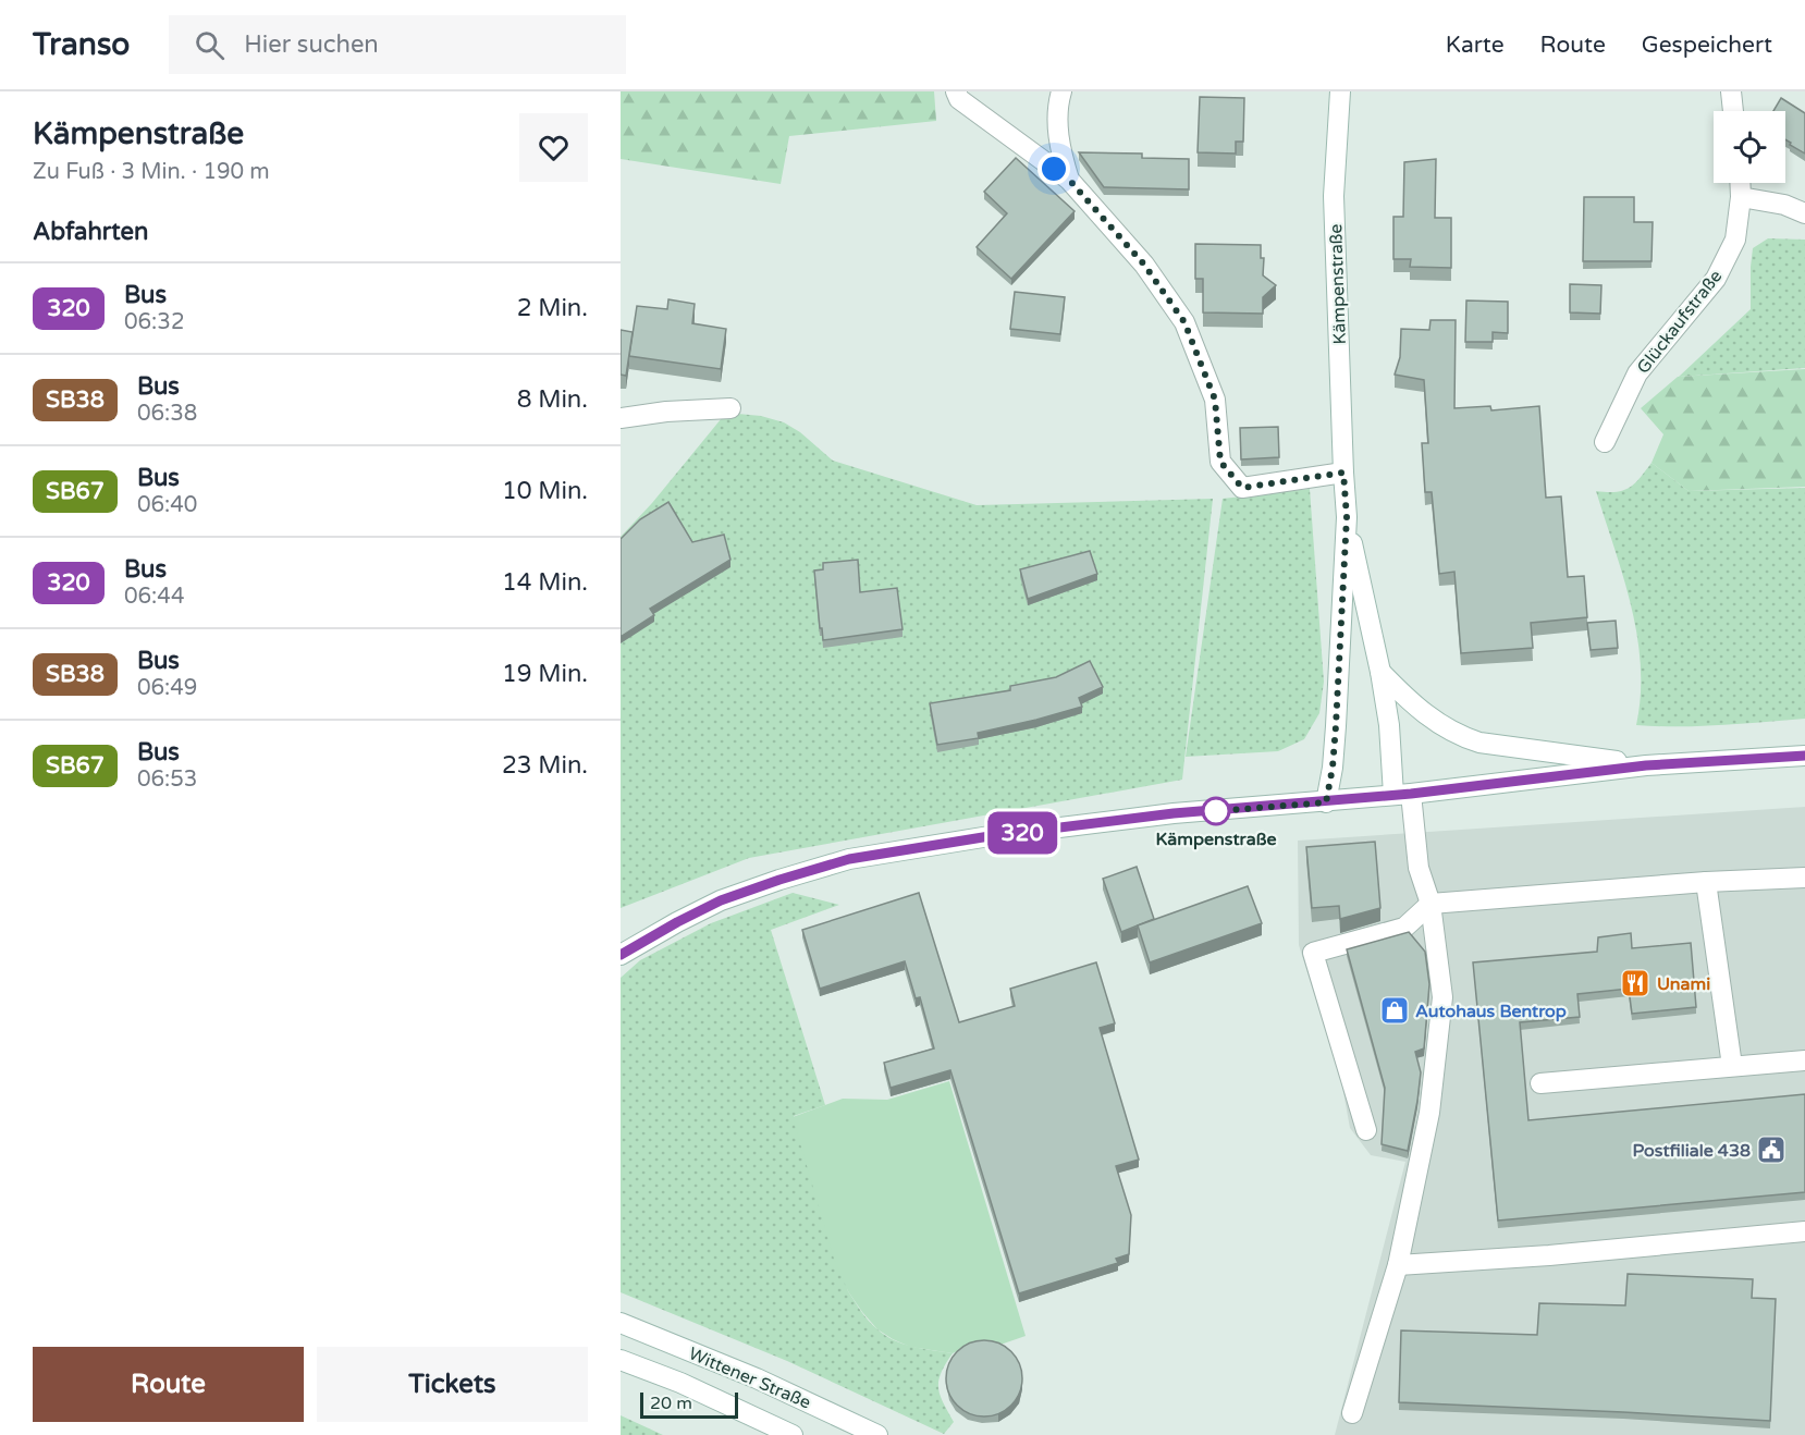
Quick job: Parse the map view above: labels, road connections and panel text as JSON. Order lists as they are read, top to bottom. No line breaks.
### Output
{"streets":{"main road":["Kämpenstraße","Glückaufstraße","Wittener Straße"]},"places":{"other":["Kämpenstraße"],"restaurant":["Unami"],"shop":["Autohaus Bentrop"],"public building":["Postfiliale 438"]},"lines":["bus line 320"],"scale_bar":"20 m","page":{"header":"Transo","search":"Hier suchen","nav":["Karte","Route","Gespeichert"],"heading":[["Kämpenstraße","Zu Fuß · 3 Min. · 190 m"],"Abfahrten"],"on_map":"320","list":[{"mark":"320","name":"Bus","note":"06:32","value":"2 Min."},{"mark":"SB38","name":"Bus","note":"06:38","value":"8 Min."},{"mark":"SB67","name":"Bus","note":"06:40","value":"10 Min."},{"mark":"320","name":"Bus","note":"06:44","value":"14 Min."},{"mark":"SB38","name":"Bus","note":"06:49","value":"19 Min."},{"mark":"SB67","name":"Bus","note":"06:53","value":"23 Min."}],"buttons":["Route","Tickets"],"scale":"20 m"}}
